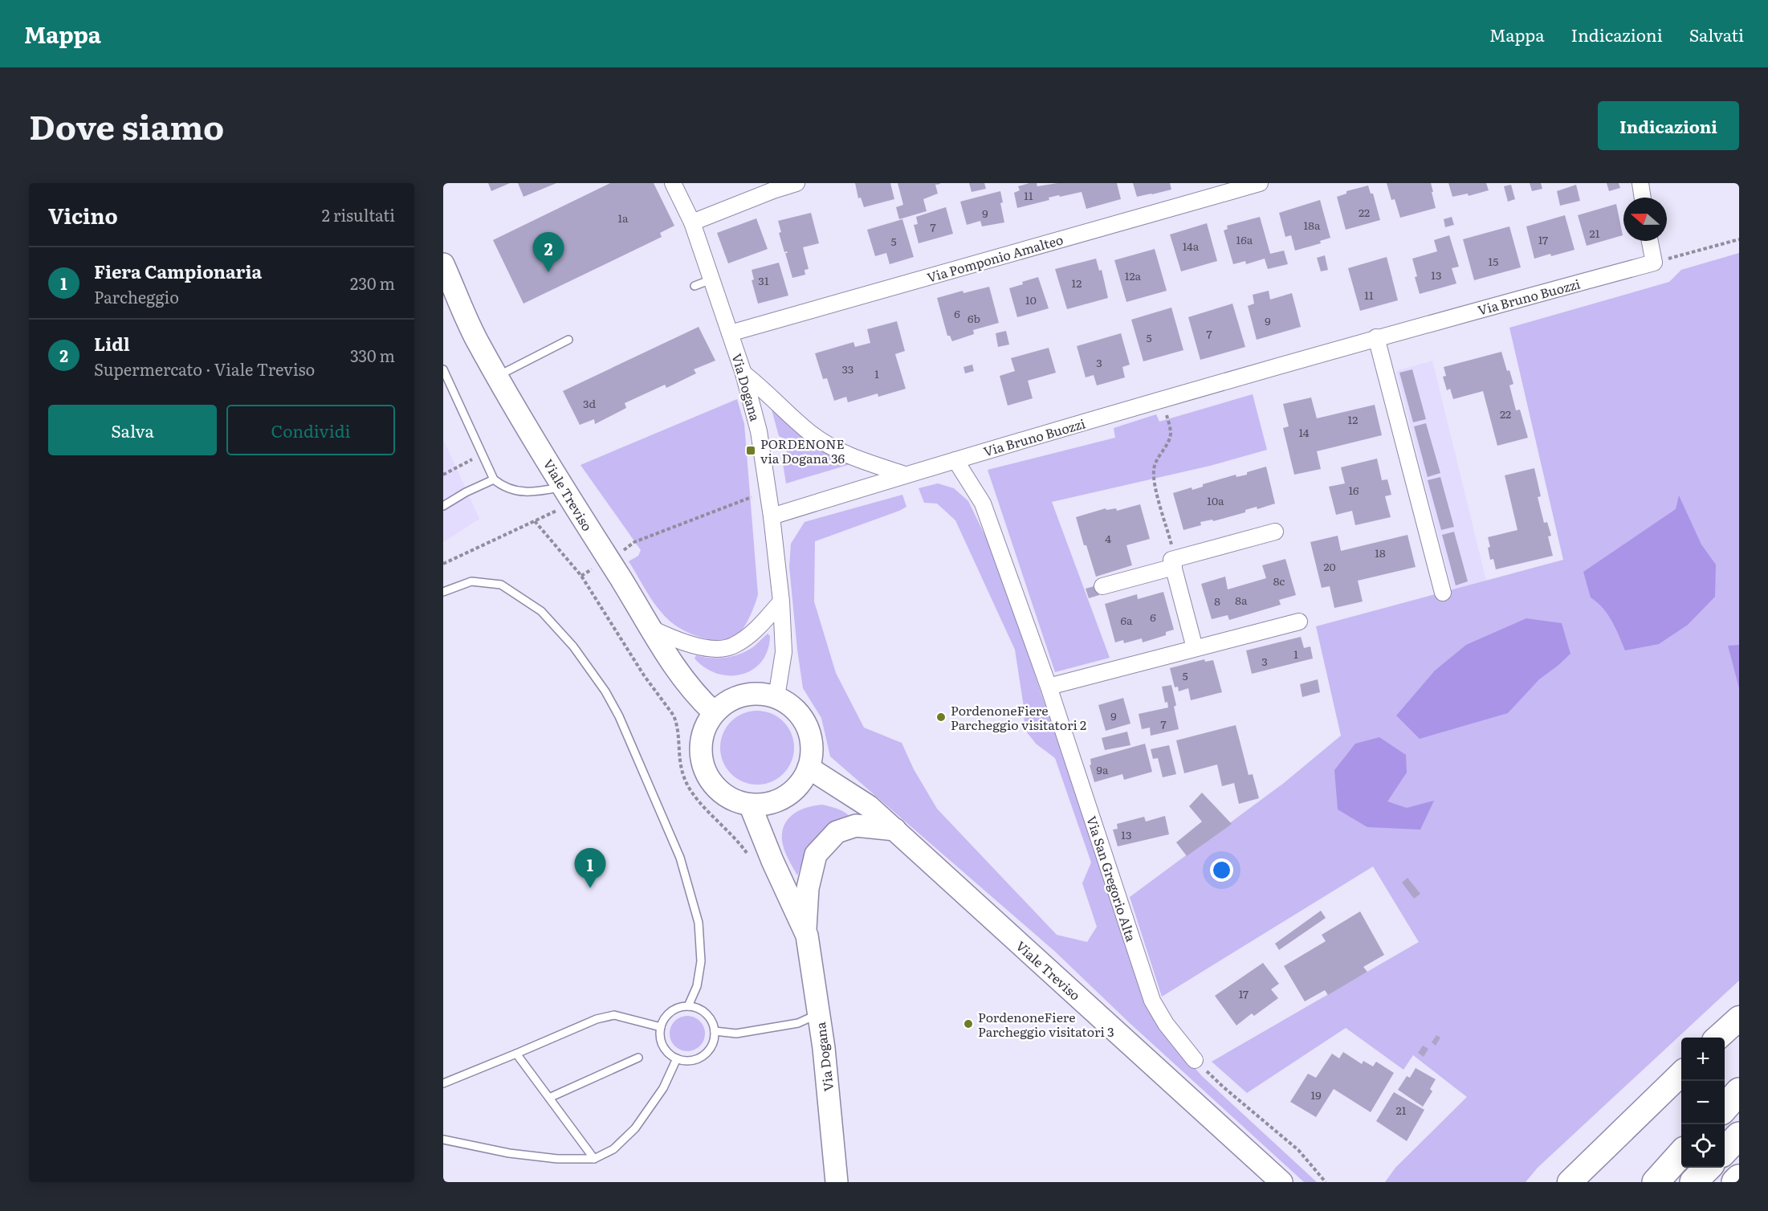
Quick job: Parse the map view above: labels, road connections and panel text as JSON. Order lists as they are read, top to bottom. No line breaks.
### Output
{"streets":{"main road":["Via Dogana","Viale Treviso"],"street":["Via Pomponio Amalteo","Via Bruno Buozzi","Via San Gregorio Alta"]},"crossings":[["Via Pomponio Amalteo","Via Dogana"],["Via Bruno Buozzi","Via Dogana"],["Via Bruno Buozzi","Via San Gregorio Alta"],["Via Dogana","Viale Treviso"]],"places":{"transit":["PORDENONE via Dogana 36"],"other":["PordenoneFiere Parcheggio visitatori 2","PordenoneFiere Parcheggio visitatori 3"]},"house_numbers":["11","22","9","1a","18a","7","21","16a","17","5","14a","15","13","12a","31","12","11","10","6","6b","9","7","5","3","33","1","3d","22","12","14","16","10a","4","18","20","8c","8a","8","6","6a","1","3","5","9","7","9a","13","17","19","21"],"north":"left","page":{"header":"Mappa","nav":["Mappa","Indicazioni","Salvati"],"title":"Dove siamo","buttons":["Indicazioni",["Salva","Condividi"]],"heading":["Vicino","2 risultati"],"pins":["2","1"],"list":[{"mark":"1","name":"Fiera Campionaria","note":"Parcheggio","value":"230 m"},{"mark":"2","name":"Lidl","note":"Supermercato · Viale Treviso","value":"330 m"}],"map_buttons":["+","−"]}}
